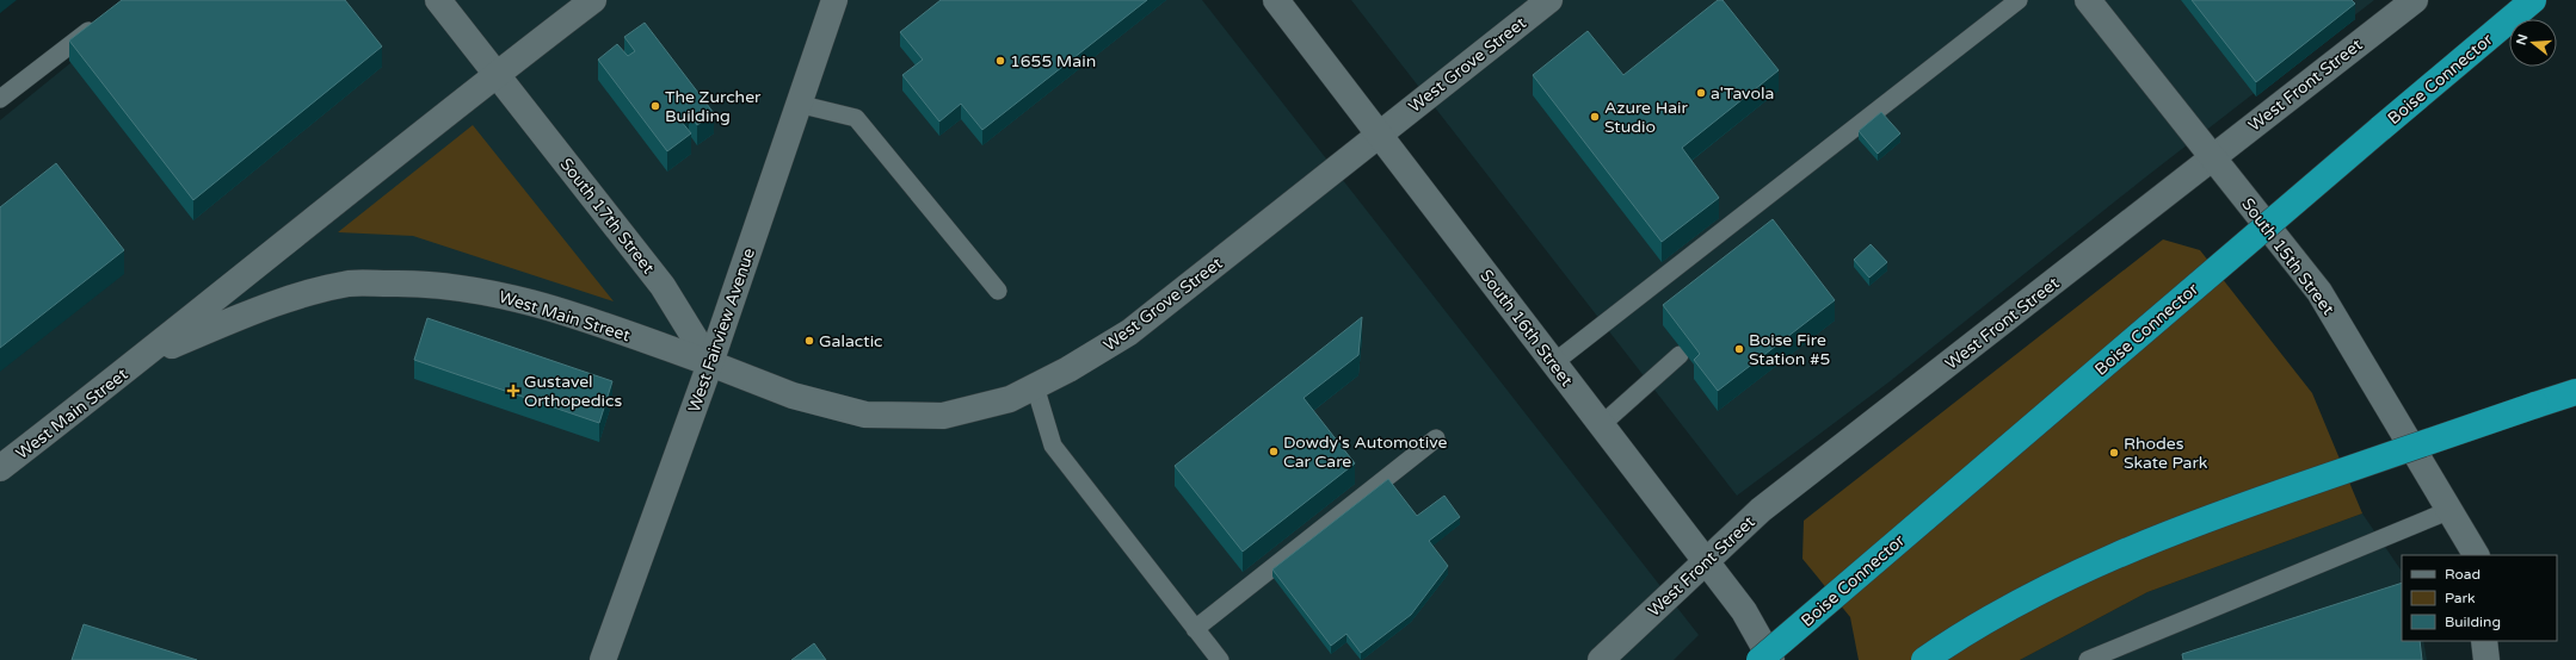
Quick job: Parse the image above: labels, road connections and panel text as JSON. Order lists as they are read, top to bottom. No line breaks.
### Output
{"streets":{"highway":["Boise Connector"],"main road":["West Grove Street","West Front Street","South 17th Street","South 15th Street","West Main Street","South 16th Street","West Fairview Avenue"]},"crossings":[["West Grove Street","South 17th Street"],["West Grove Street","West Main Street"],["West Grove Street","South 16th Street"],["West Grove Street","West Fairview Avenue"],["West Front Street","South 15th Street"],["West Front Street","South 16th Street"],["South 17th Street","West Main Street"],["South 17th Street","West Fairview Avenue"],["West Main Street","West Fairview Avenue"]],"places":{"other":["1655 Main","a'Tavola","The Zurcher Building","Azure Hair Studio","Galactic","Boise Fire Station #5","Dowdy's Automotive Car Care","Rhodes Skate Park"],"health":["Gustavel Orthopedics"]},"legend":["Road","Park","Building"],"north":"left"}
